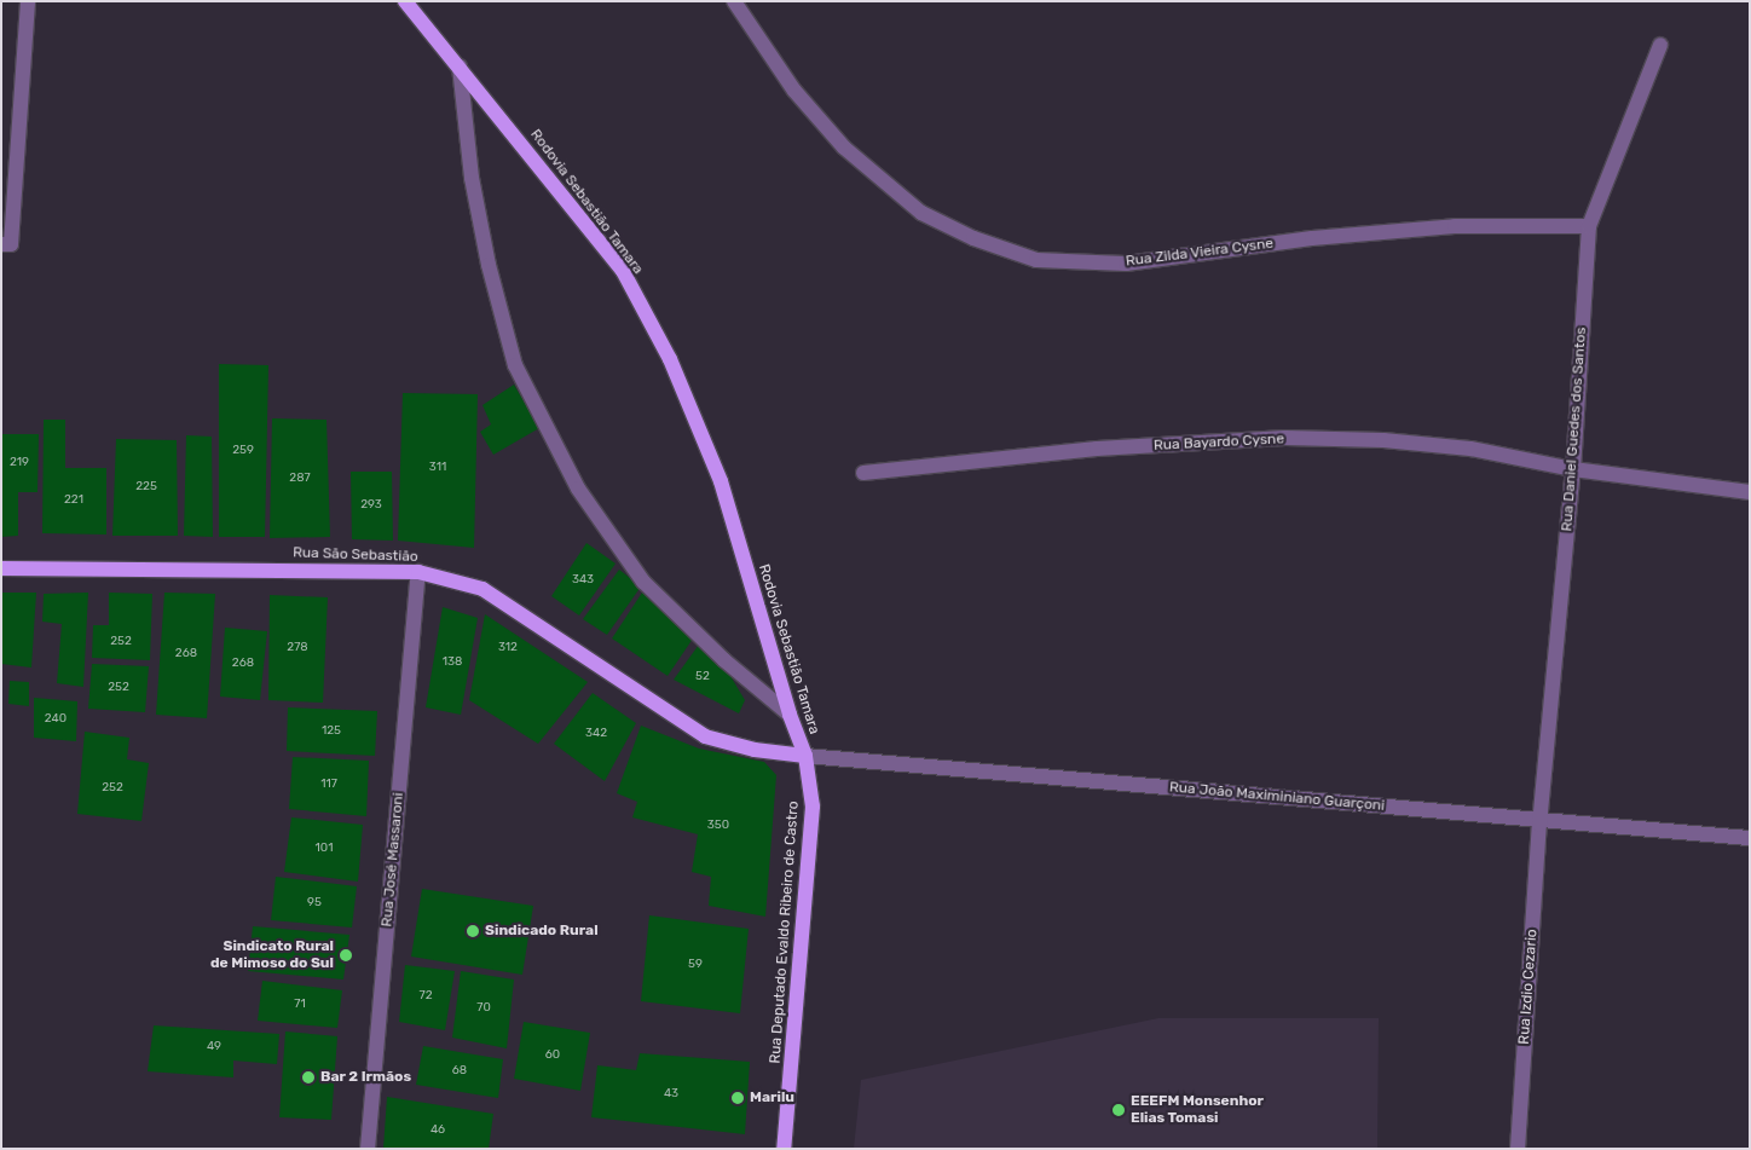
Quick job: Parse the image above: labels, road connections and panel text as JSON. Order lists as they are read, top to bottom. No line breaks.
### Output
{"streets":{"main road":["Rodovia Sebastião Tamara","Rua São Sebastião","Rua Deputado Evaldo Ribeiro de Castro"],"street":["Rua Zilda Vieira Cysne","Rua Daniel Guedes dos Santos","Rua Bayardo Cysne","Rua João Maximiniano Guarçoni","Rua José Massaroni","Rua Izdio Cezario"]},"crossings":[["Rodovia Sebastião Tamara","Rua São Sebastião"],["Rodovia Sebastião Tamara","Rua João Maximiniano Guarçoni"],["Rodovia Sebastião Tamara","Rua Deputado Evaldo Ribeiro de Castro"],["Rua Zilda Vieira Cysne","Rua Daniel Guedes dos Santos"],["Rua Daniel Guedes dos Santos","Rua Bayardo Cysne"],["Rua Daniel Guedes dos Santos","Rua Izdio Cezario"],["Rua São Sebastião","Rua João Maximiniano Guarçoni"],["Rua São Sebastião","Rua José Massaroni"],["Rua São Sebastião","Rua Deputado Evaldo Ribeiro de Castro"],["Rua João Maximiniano Guarçoni","Rua Deputado Evaldo Ribeiro de Castro"]],"places":["Sindicado Rural","Sindicato Rural de Mimoso do Sul","Bar 2 Irmãos","Marilu","EEEFM Monsenhor Elias Tomasi"],"house_numbers":["259","219","311","287","225","221","293","343","252","278","312","268","138","268","52","252","240","125","342","117","252","350","101","95","59","72","71","70","49","60","68","43","46"]}
